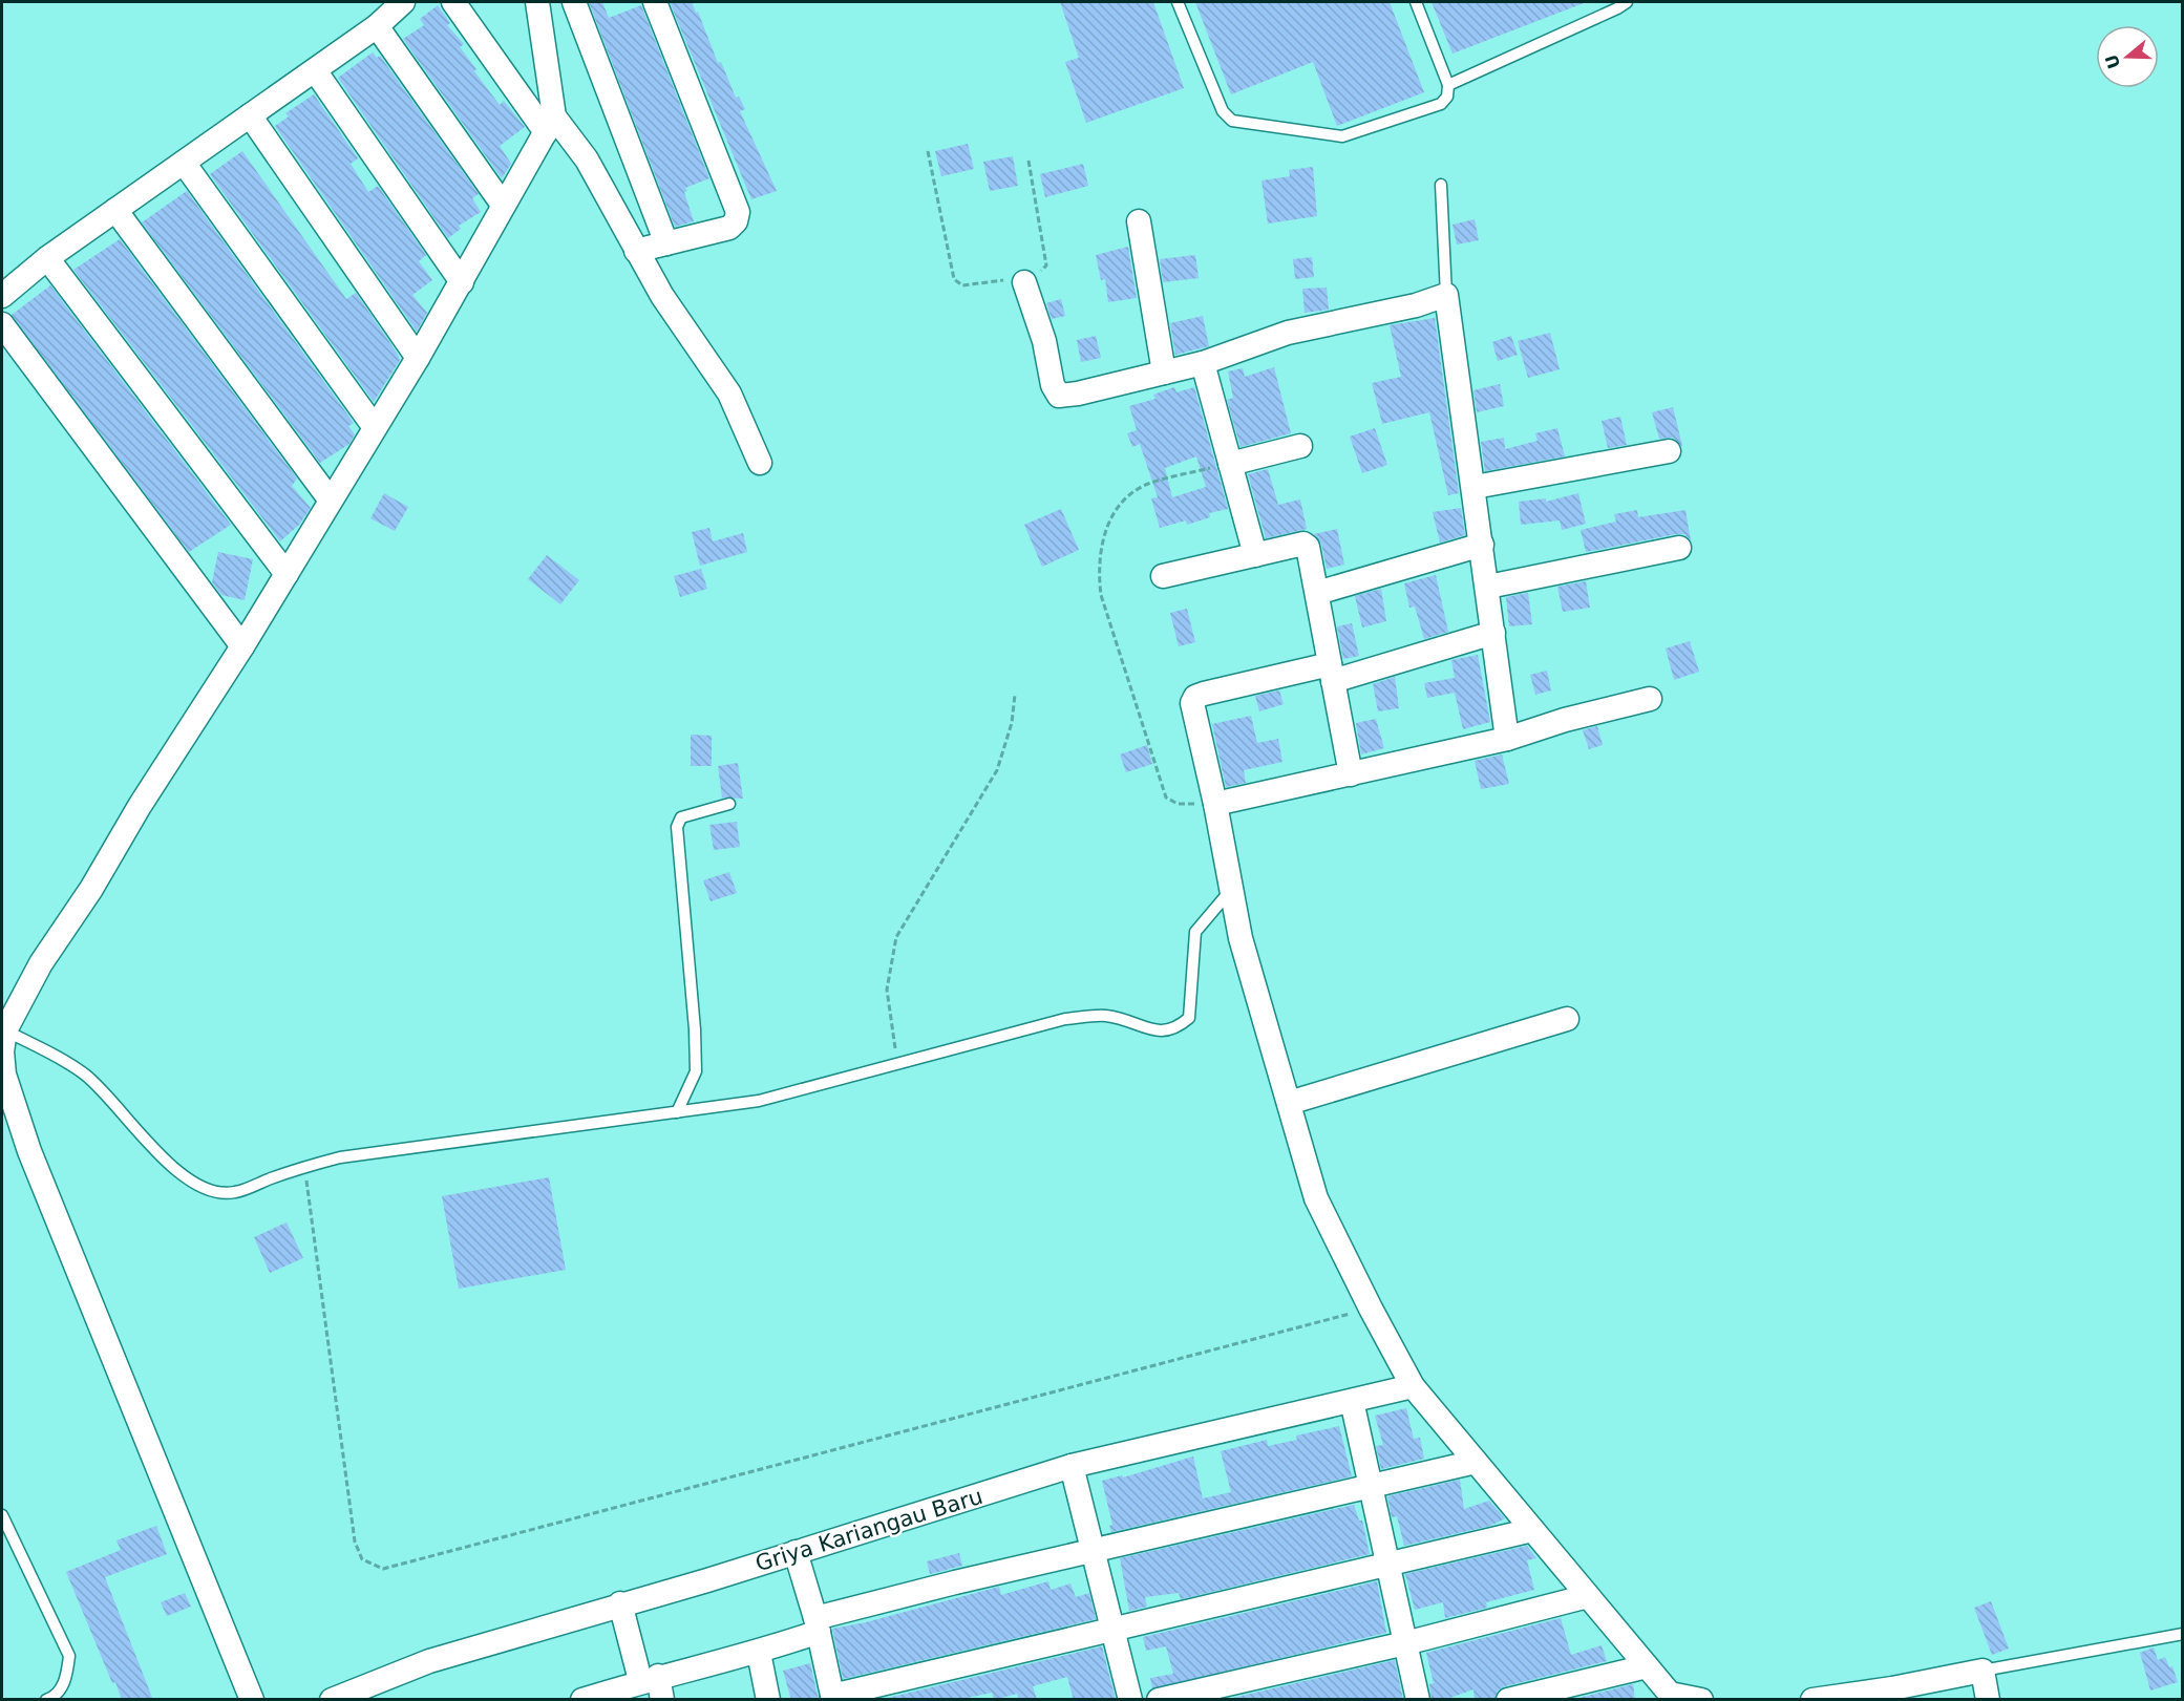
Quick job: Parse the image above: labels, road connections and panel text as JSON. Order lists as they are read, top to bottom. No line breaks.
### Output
{"streets":{"street":["Griya Kariangau Baru"]},"north":"left"}
